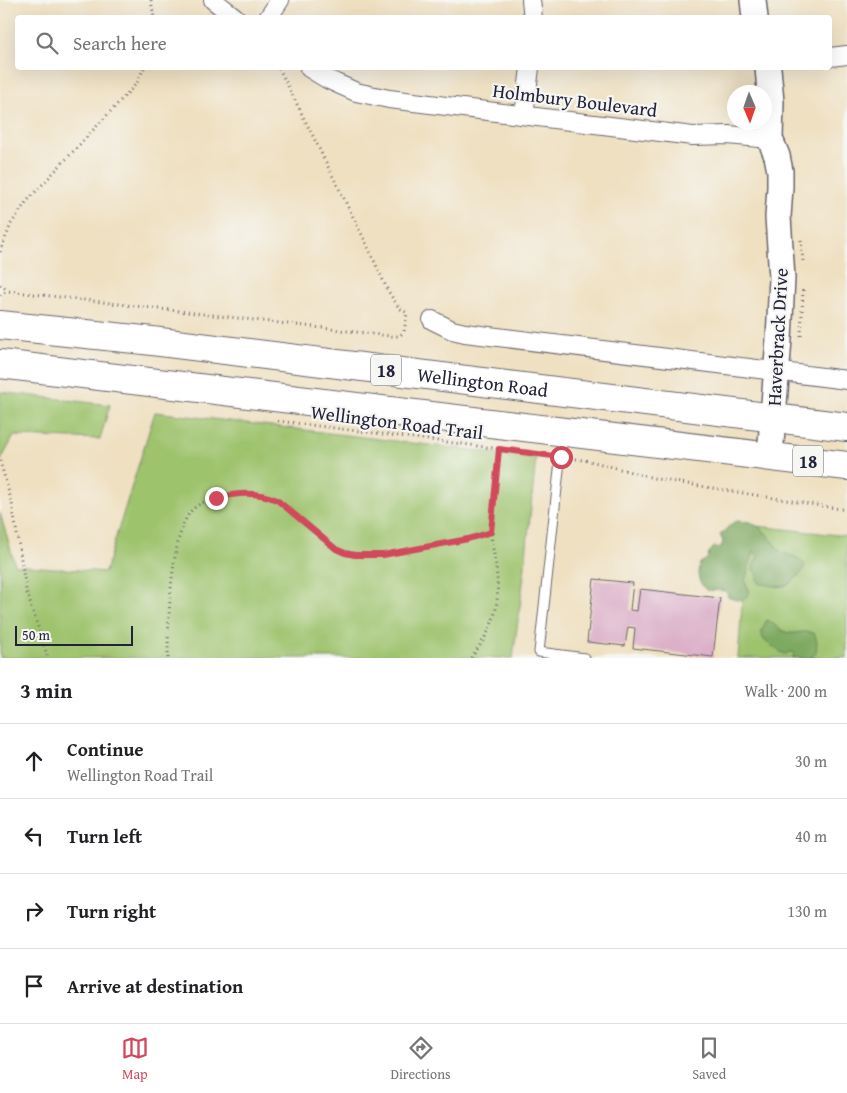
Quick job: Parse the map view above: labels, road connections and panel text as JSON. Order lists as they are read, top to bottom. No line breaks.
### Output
{"streets":{"highway":["18","Wellington Road"],"street":["Holmbury Boulevard","Haverbrack Drive"],"path":["Wellington Road Trail"]},"crossings":[["Holmbury Boulevard","Haverbrack Drive"],["Haverbrack Drive","Wellington Road"],["Wellington Road","Wellington Road Trail"]],"scale_bar":"50 m","north":"bottom","page":{"search":"Search here","scale":"50 m","heading":["3 min","Walk · 200 m"],"list":[["Continue","Wellington Road Trail","30 m"],["Turn left","40 m"],["Turn right","130 m"],"Arrive at destination"],"nav":["Map","Directions","Saved"]}}
